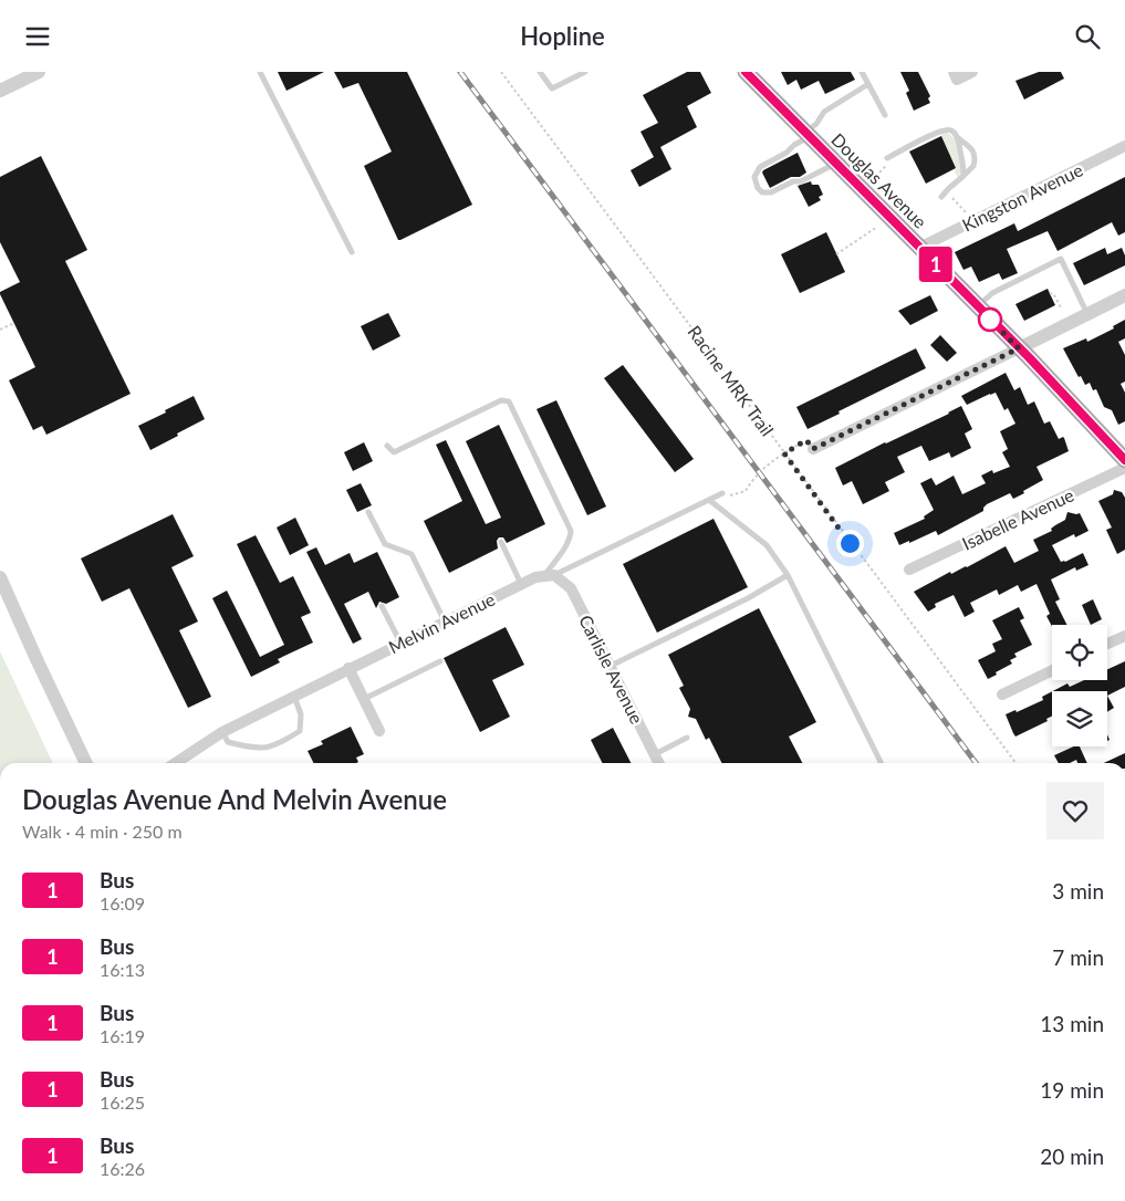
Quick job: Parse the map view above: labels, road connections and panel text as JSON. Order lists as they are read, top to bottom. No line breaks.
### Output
{"streets":{"main road":["Douglas Avenue"],"street":["Kingston Avenue","Isabelle Avenue","Melvin Avenue","Carlisle Avenue"],"path":["Racine MRK Trail"]},"crossings":[["Douglas Avenue","Kingston Avenue"],["Melvin Avenue","Carlisle Avenue"]],"lines":["bus line 1"],"page":{"header":"Hopline","on_map":"1","heading":["Douglas Avenue And Melvin Avenue","Walk · 4 min · 250 m"],"list":[{"mark":"1","name":"Bus","note":"16:09","value":"3 min"},{"mark":"1","name":"Bus","note":"16:13","value":"7 min"},{"mark":"1","name":"Bus","note":"16:19","value":"13 min"},{"mark":"1","name":"Bus","note":"16:25","value":"19 min"},{"mark":"1","name":"Bus","note":"16:26","value":"20 min"}]}}
